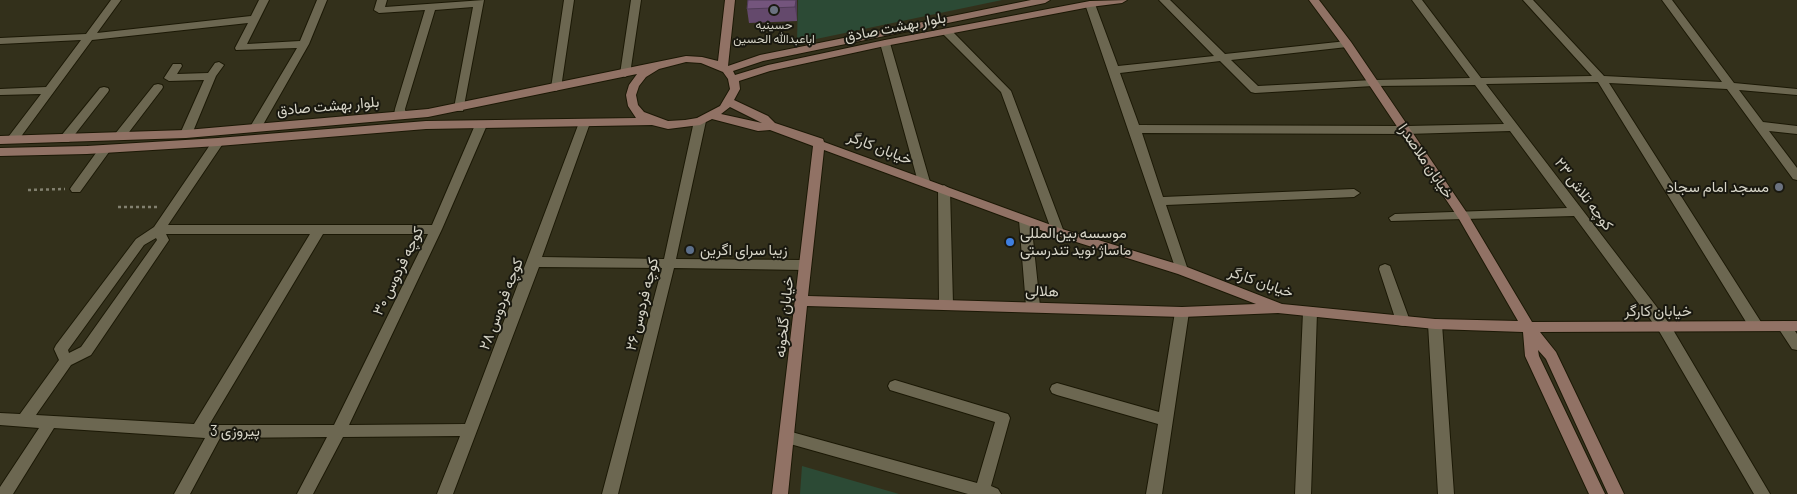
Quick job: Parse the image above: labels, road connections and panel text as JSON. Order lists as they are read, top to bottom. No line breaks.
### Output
{"streets":{"street":["بلوار بهشت صادق","خیابان کارگر","خیابان ملاصدرا","کوچه تلاش ۲۳","کوچه فردوس ۳۰","هلالی","کوچه فردوس ۲۸","کوچه فردوس ۲۶","خیابان گلخونه","پیروزی 3"]},"crossings":[["بلوار بهشت صادق","خیابان کارگر"],["بلوار بهشت صادق","کوچه فردوس ۳۰"],["بلوار بهشت صادق","کوچه فردوس ۲۸"],["بلوار بهشت صادق","کوچه فردوس ۲۶"],["خیابان کارگر","خیابان ملاصدرا"],["خیابان کارگر","کوچه تلاش ۲۳"],["خیابان کارگر","هلالی"],["خیابان کارگر","کوچه فردوس ۲۶"],["خیابان کارگر","خیابان گلخونه"],["کوچه فردوس ۳۰","پیروزی 3"],["هلالی","خیابان گلخونه"],["کوچه فردوس ۲۸","پیروزی 3"]],"places":["حسینیه اباعبدالله الحسین","مسجد امام سجاد","موسسه بین‌المللی ماساژ نوید تندرستی","زیبا سرای اگرین"]}
